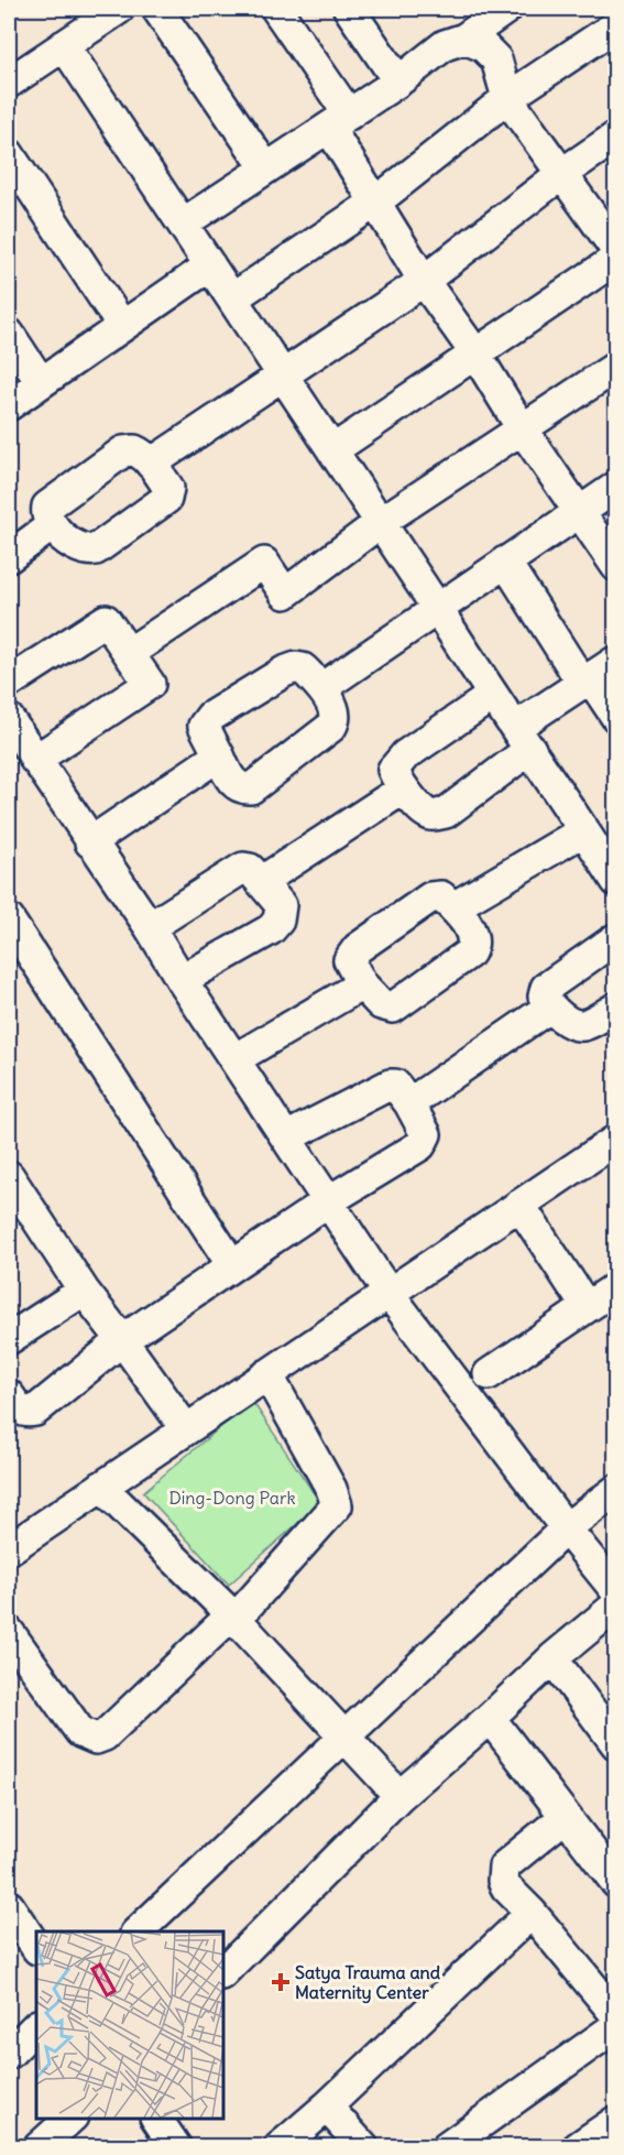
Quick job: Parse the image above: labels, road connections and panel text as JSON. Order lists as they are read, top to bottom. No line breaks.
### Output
{"parks":["Ding-Dong Park"],"places":{"health":["Satya Trauma and Maternity Center"]}}
